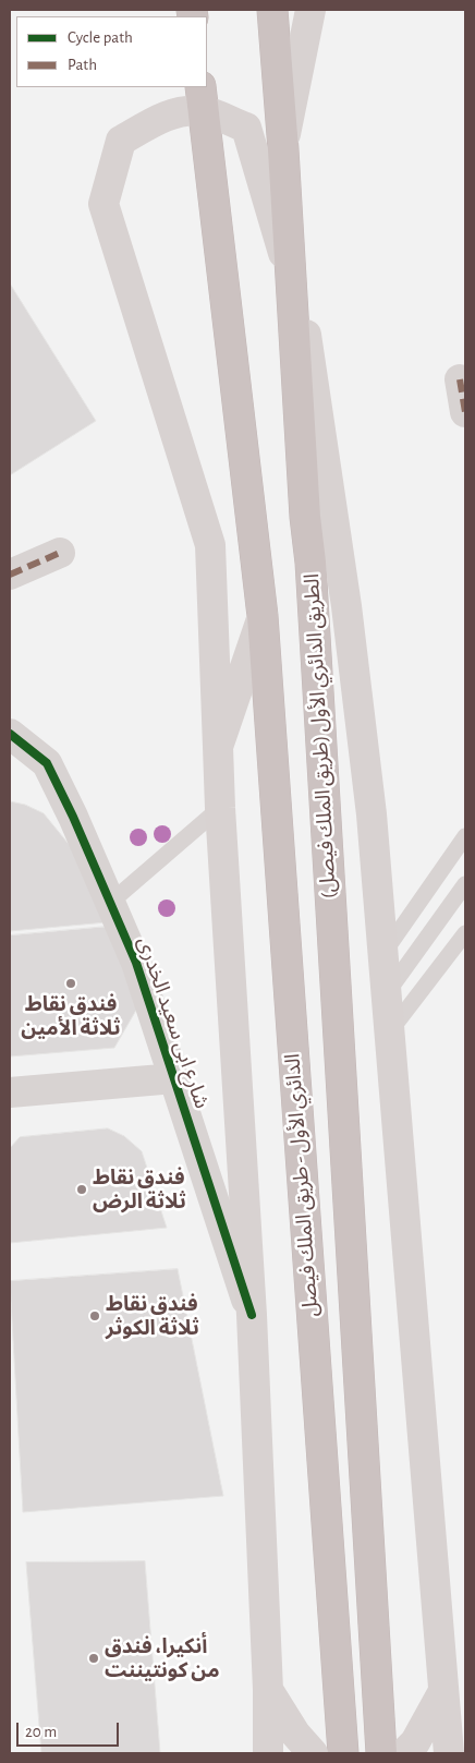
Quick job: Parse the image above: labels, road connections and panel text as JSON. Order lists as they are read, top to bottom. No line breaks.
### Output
{"streets":{"highway":["الطريق الدائري الأول (طريق الملك فيصل)","الدائري الأول - طريق الملك فيصل"],"street":["شارع ابى سعيد الخدرى"]},"places":["فندق نقاط ثلاثة الأمين","فندق نقاط ثلاثة الرض","فندق نقاط ثلاثة الكوثر","أنكيرا، فندق من كونتيننت"],"legend":["Cycle path","Path"],"scale_bar":"20 m"}
